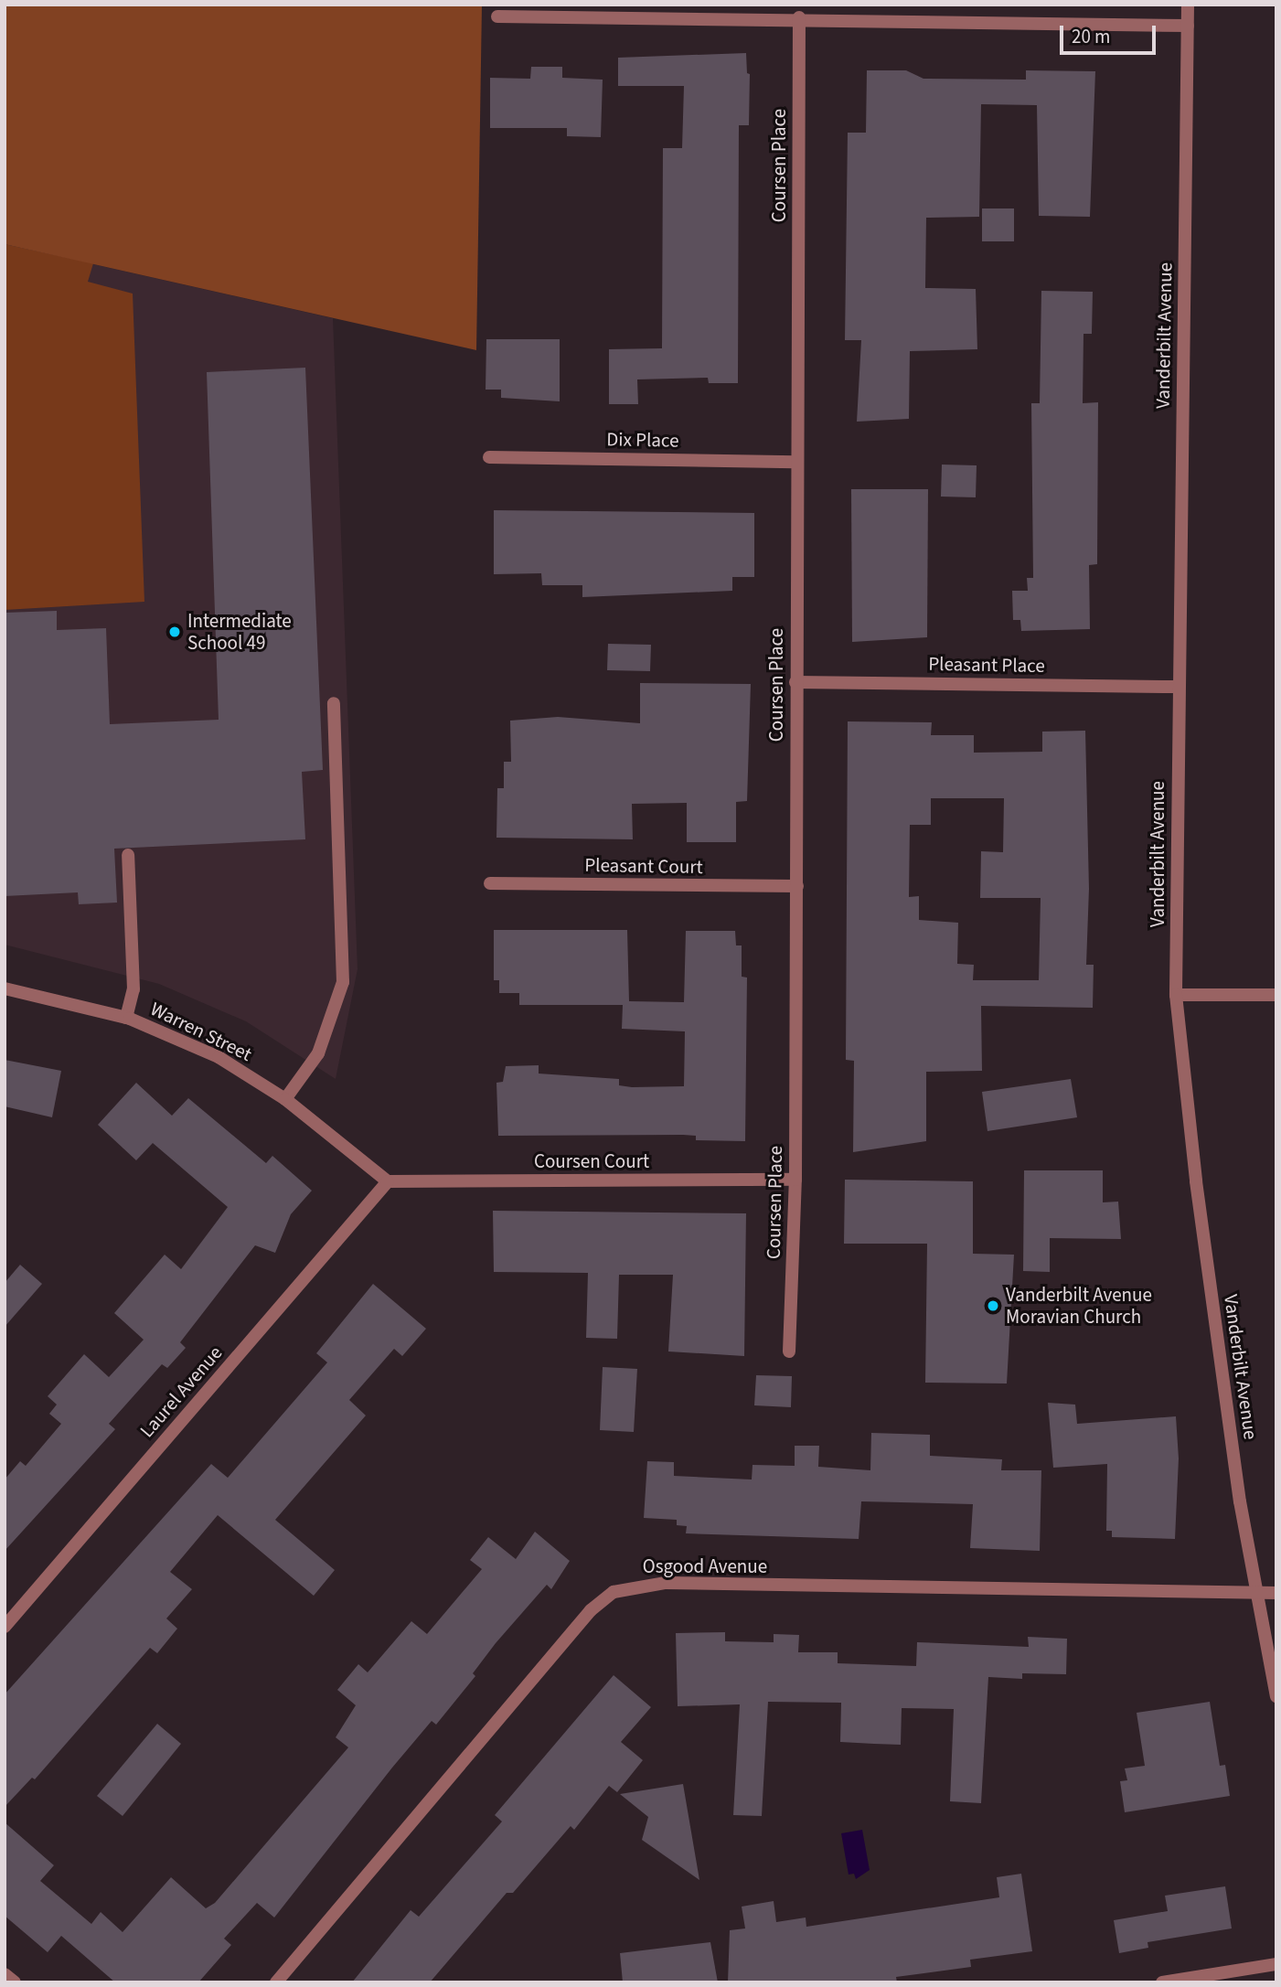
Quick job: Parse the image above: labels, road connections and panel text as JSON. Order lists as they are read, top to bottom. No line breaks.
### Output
{"streets":{"street":["Coursen Place","Vanderbilt Avenue","Dix Place","Pleasant Place","Pleasant Court","Warren Street","Coursen Court","Laurel Avenue","Osgood Avenue"]},"crossings":[["Coursen Place","Dix Place"],["Coursen Place","Pleasant Place"],["Coursen Place","Pleasant Court"],["Coursen Place","Coursen Court"],["Vanderbilt Avenue","Pleasant Place"],["Vanderbilt Avenue","Osgood Avenue"],["Warren Street","Coursen Court"],["Warren Street","Laurel Avenue"],["Coursen Court","Laurel Avenue"]],"places":["Intermediate School 49","Vanderbilt Avenue Moravian Church"],"scale_bar":"20 m"}
